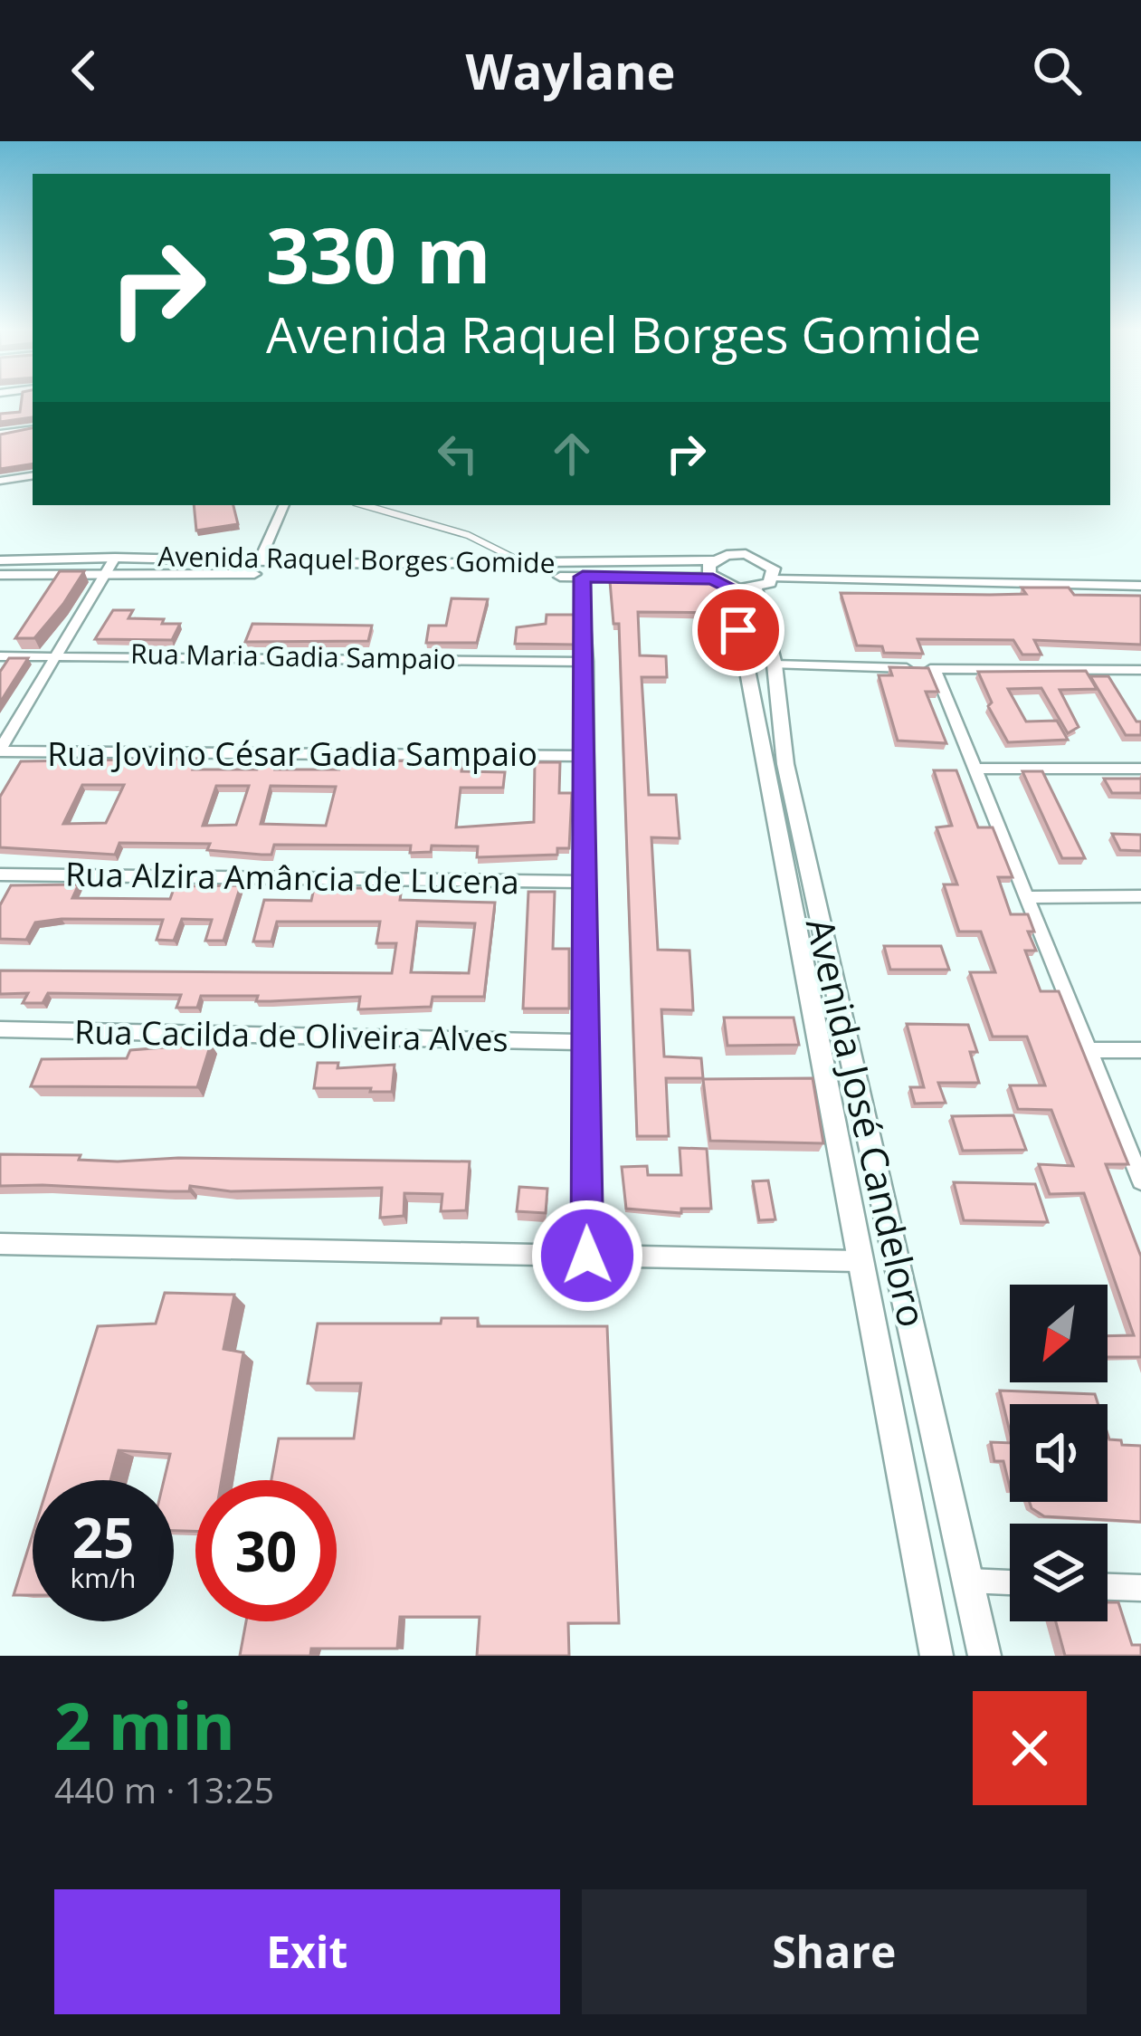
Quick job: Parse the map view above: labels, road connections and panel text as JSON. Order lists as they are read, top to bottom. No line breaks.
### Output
{"streets":{"street":["Avenida Raquel Borges Gomide","Rua Maria Gadia Sampaio","Rua Jovino César Gadia Sampaio","Rua Alzira Amância de Lucena","Rua Cacilda de Oliveira Alves","Avenida José Candeloro"]},"crossings":[["Avenida Raquel Borges Gomide","Avenida José Candeloro"]],"north":"bottom left","page":{"header":"Waylane","turn":["330 m","Avenida Raquel Borges Gomide"],"speed":"25 km/h","limit":"30","heading":["2 min","440 m · 13:25"],"buttons":["Exit","Share"]}}
